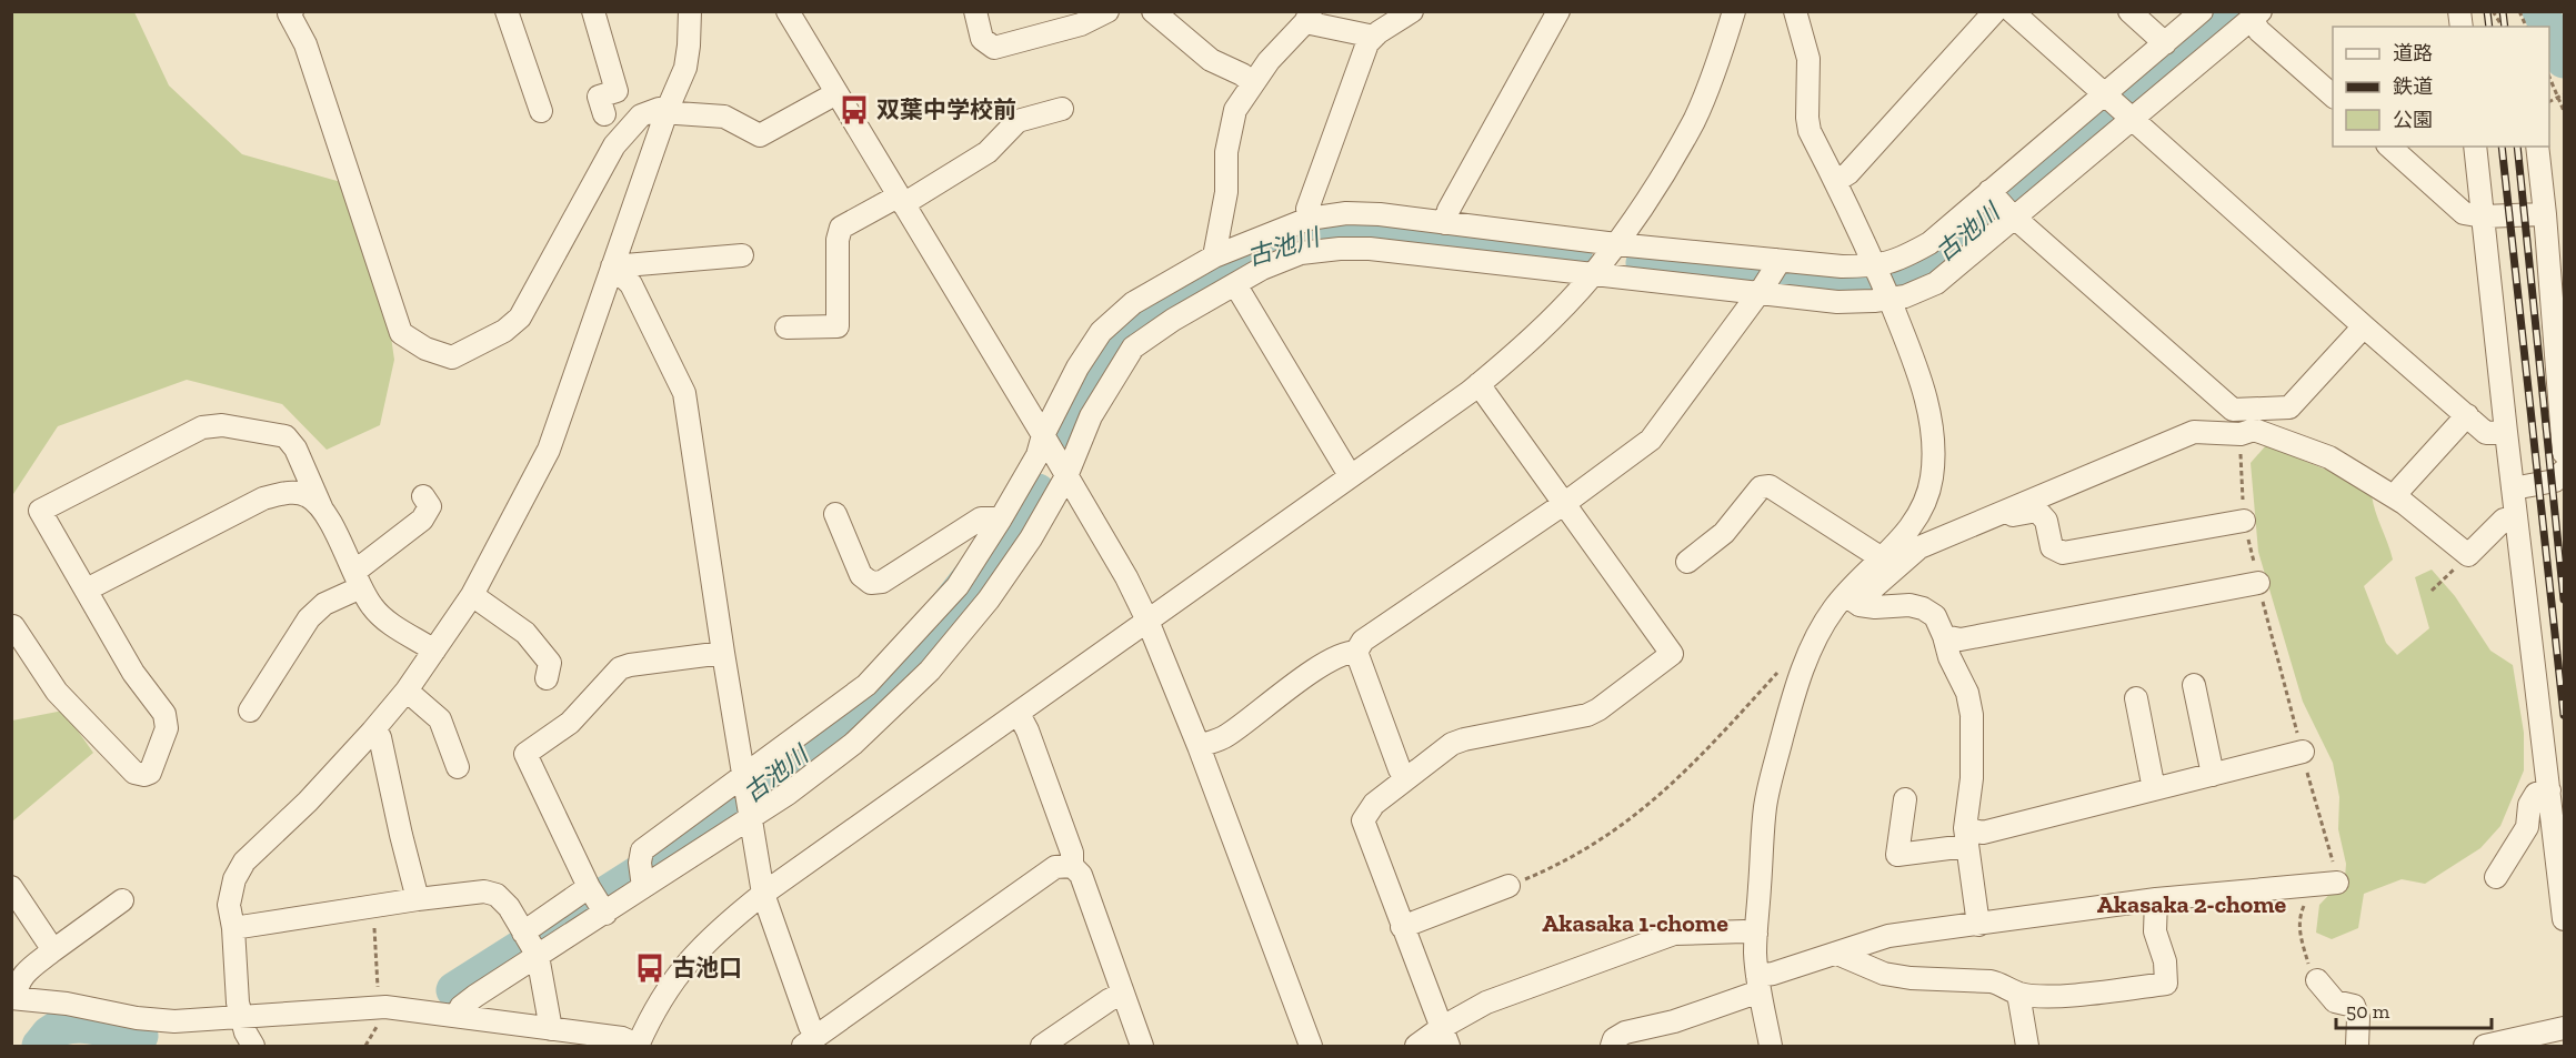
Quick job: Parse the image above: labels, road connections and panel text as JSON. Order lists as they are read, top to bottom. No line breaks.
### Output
{"districts":["Akasaka 2-chome","Akasaka 1-chome"],"water":["古池川"],"places":{"bus stop":["双葉中学校前","古池口"]},"legend":["道路","鉄道","公園"],"scale_bar":"50 m"}
